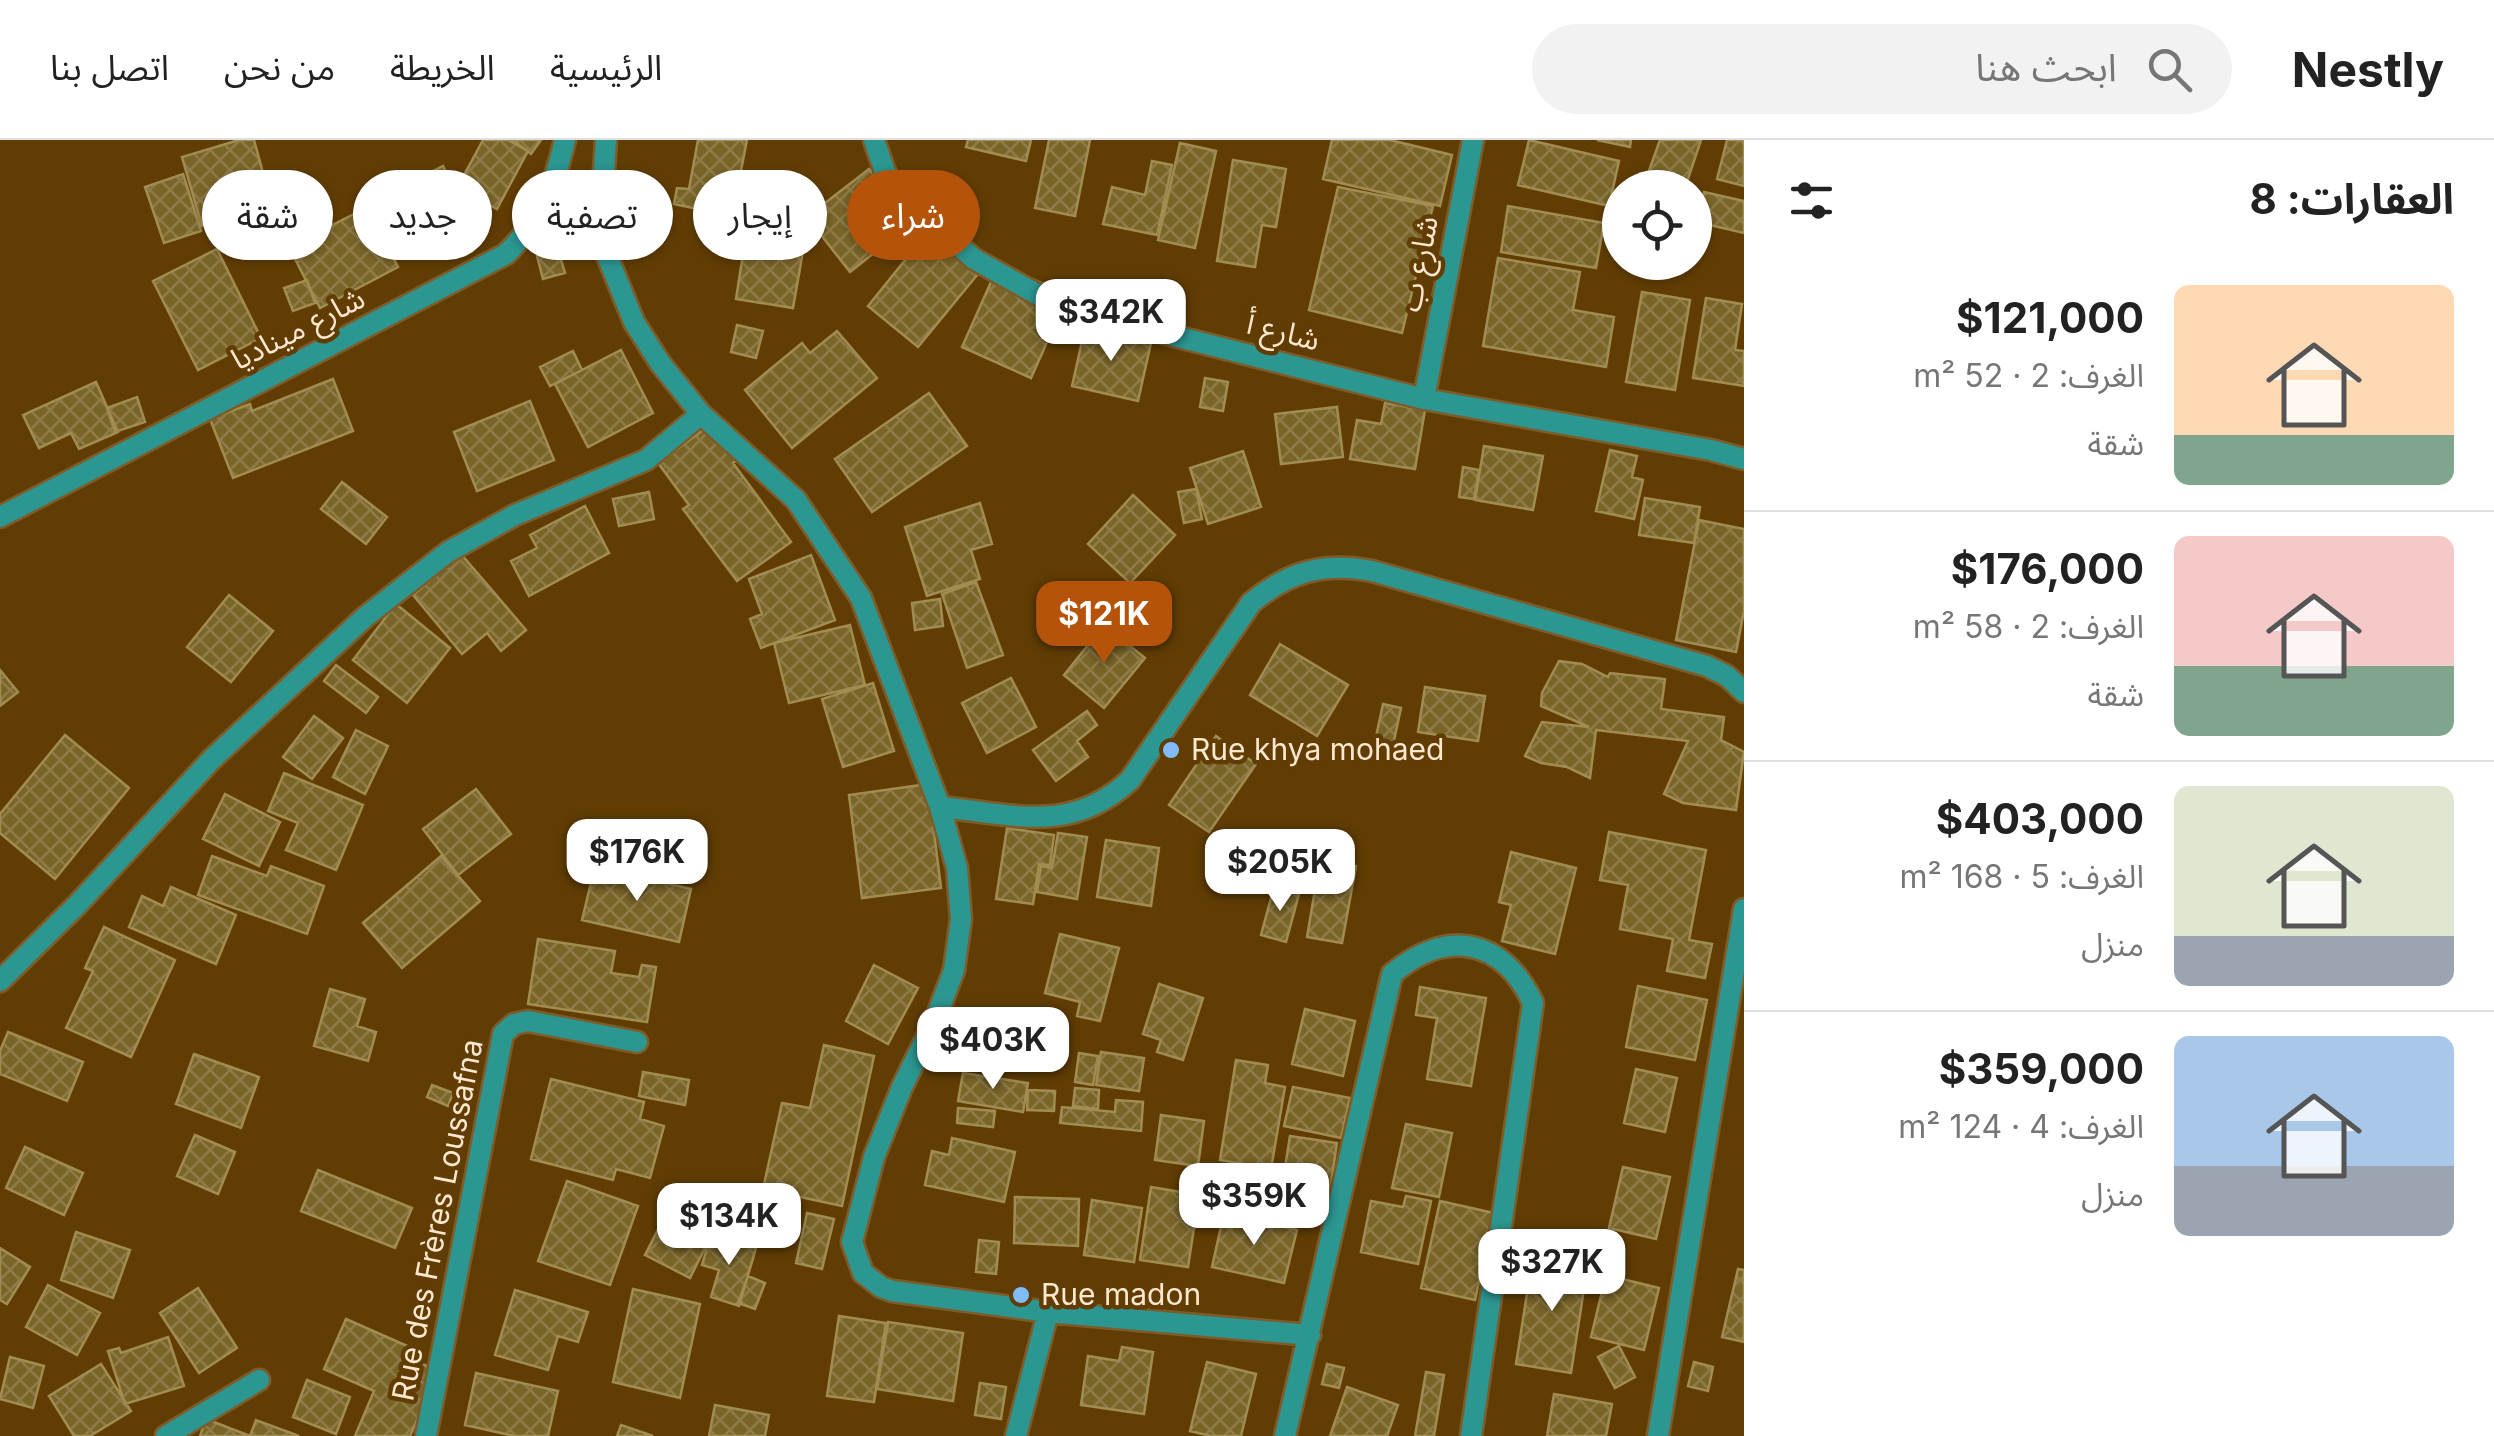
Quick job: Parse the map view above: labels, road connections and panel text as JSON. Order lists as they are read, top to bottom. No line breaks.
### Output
{"streets":{"street":["شارع ب","شارع ميناديا","شارع أ","Rue des Frères Loussafna"]},"crossings":[["شارع ب","شارع أ"]],"places":["Rue khya mohaed","Rue madon"],"page":{"header":"Nestly","search":"ابحث هنا","nav":["الرئيسية","الخريطة","من نحن","اتصل بنا"],"heading":"العقارات: 8","chip":["شراء","إيجار","تصفية","جديد","شقة"],"list":[{"name":"$121,000","note":"الغرف: 2 · 52 m² · شقة"},{"name":"$176,000","note":"الغرف: 2 · 58 m² · شقة"},{"name":"$403,000","note":"الغرف: 5 · 168 m² · منزل"},{"name":"$359,000","note":"الغرف: 4 · 124 m² · منزل"}],"price":["$342K","$121K","$176K","$205K","$403K","$359K","$134K","$327K"]}}
